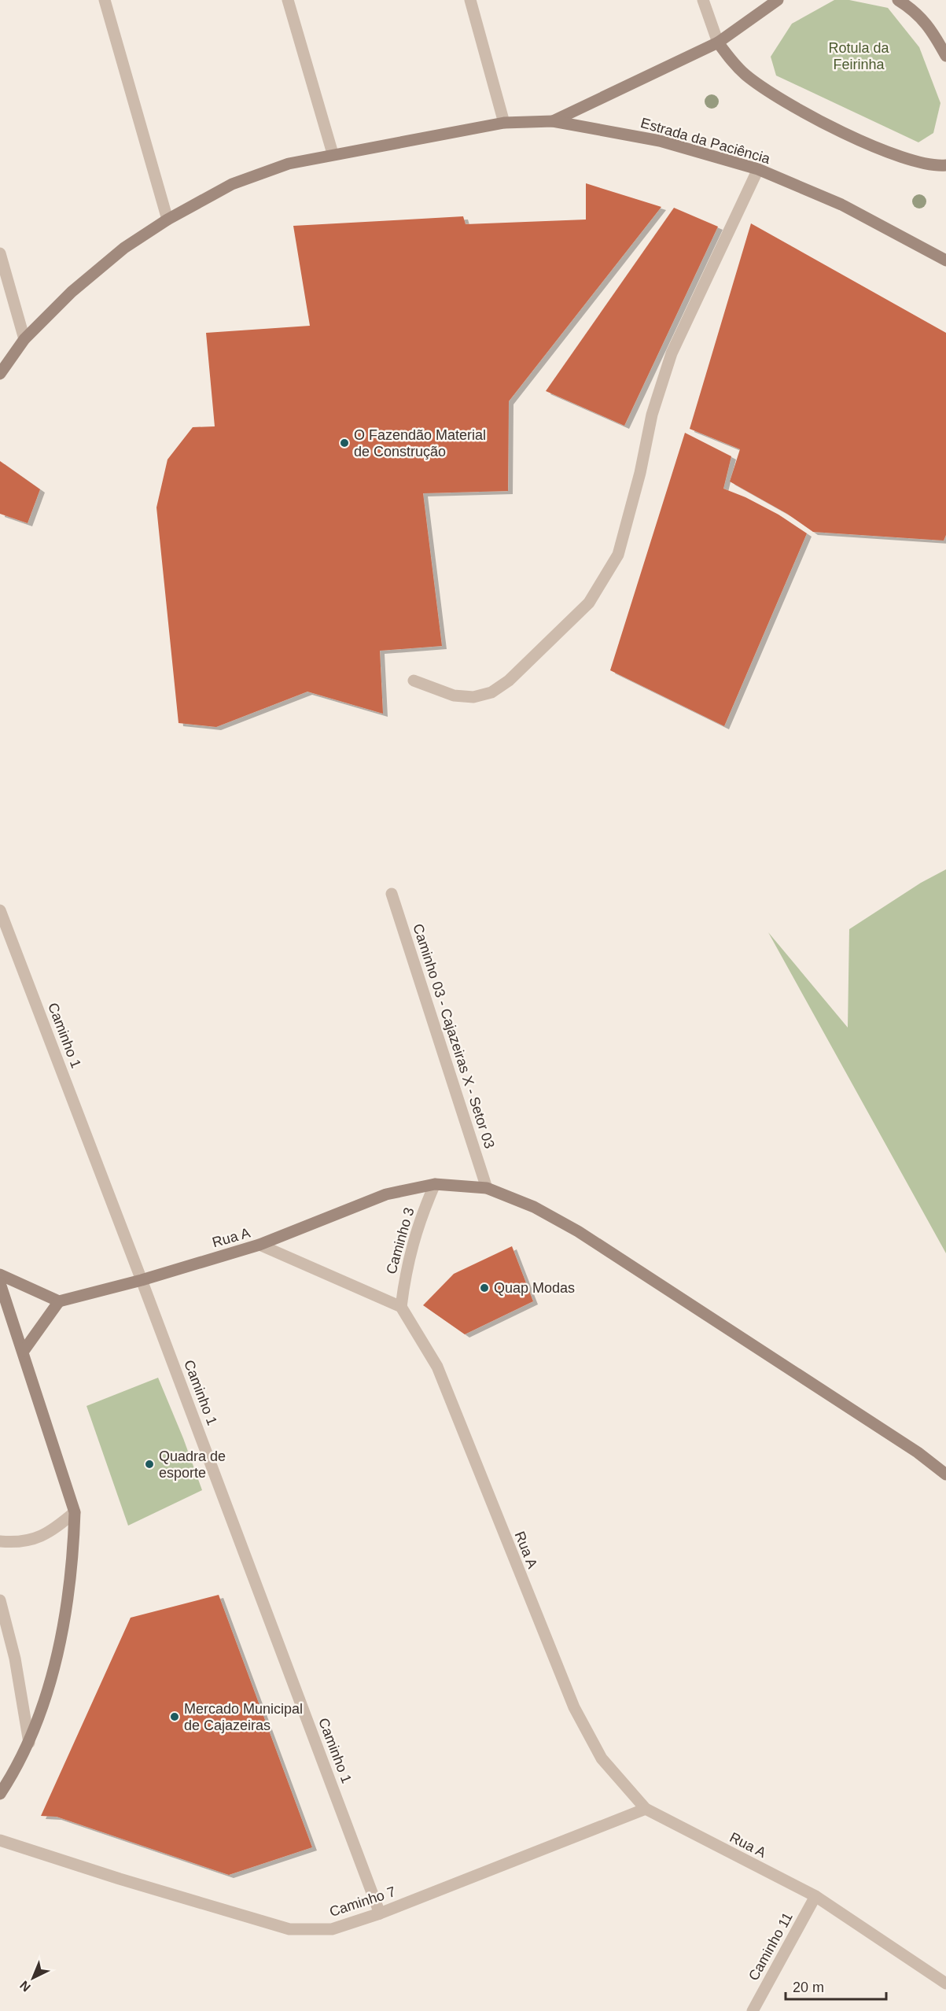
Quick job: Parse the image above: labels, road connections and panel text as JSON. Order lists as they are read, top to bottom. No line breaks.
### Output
{"streets":{"main road":["Estrada da Paciência","Rua A"],"street":["Caminho 1","Caminho 03 - Cajazeiras X - Setor 03","Caminho 3","Caminho 7","Caminho 11"]},"crossings":[["Caminho 1","Rua A"],["Caminho 1","Caminho 7"],["Rua A","Caminho 3"],["Rua A","Caminho 7"],["Rua A","Caminho 11"]],"parks":["Rotula da Feirinha"],"places":["O Fazendão Material de Construção","Quap Modas","Quadra de esporte","Mercado Municipal de Cajazeiras"],"scale_bar":"20 m","north":"bottom left"}
